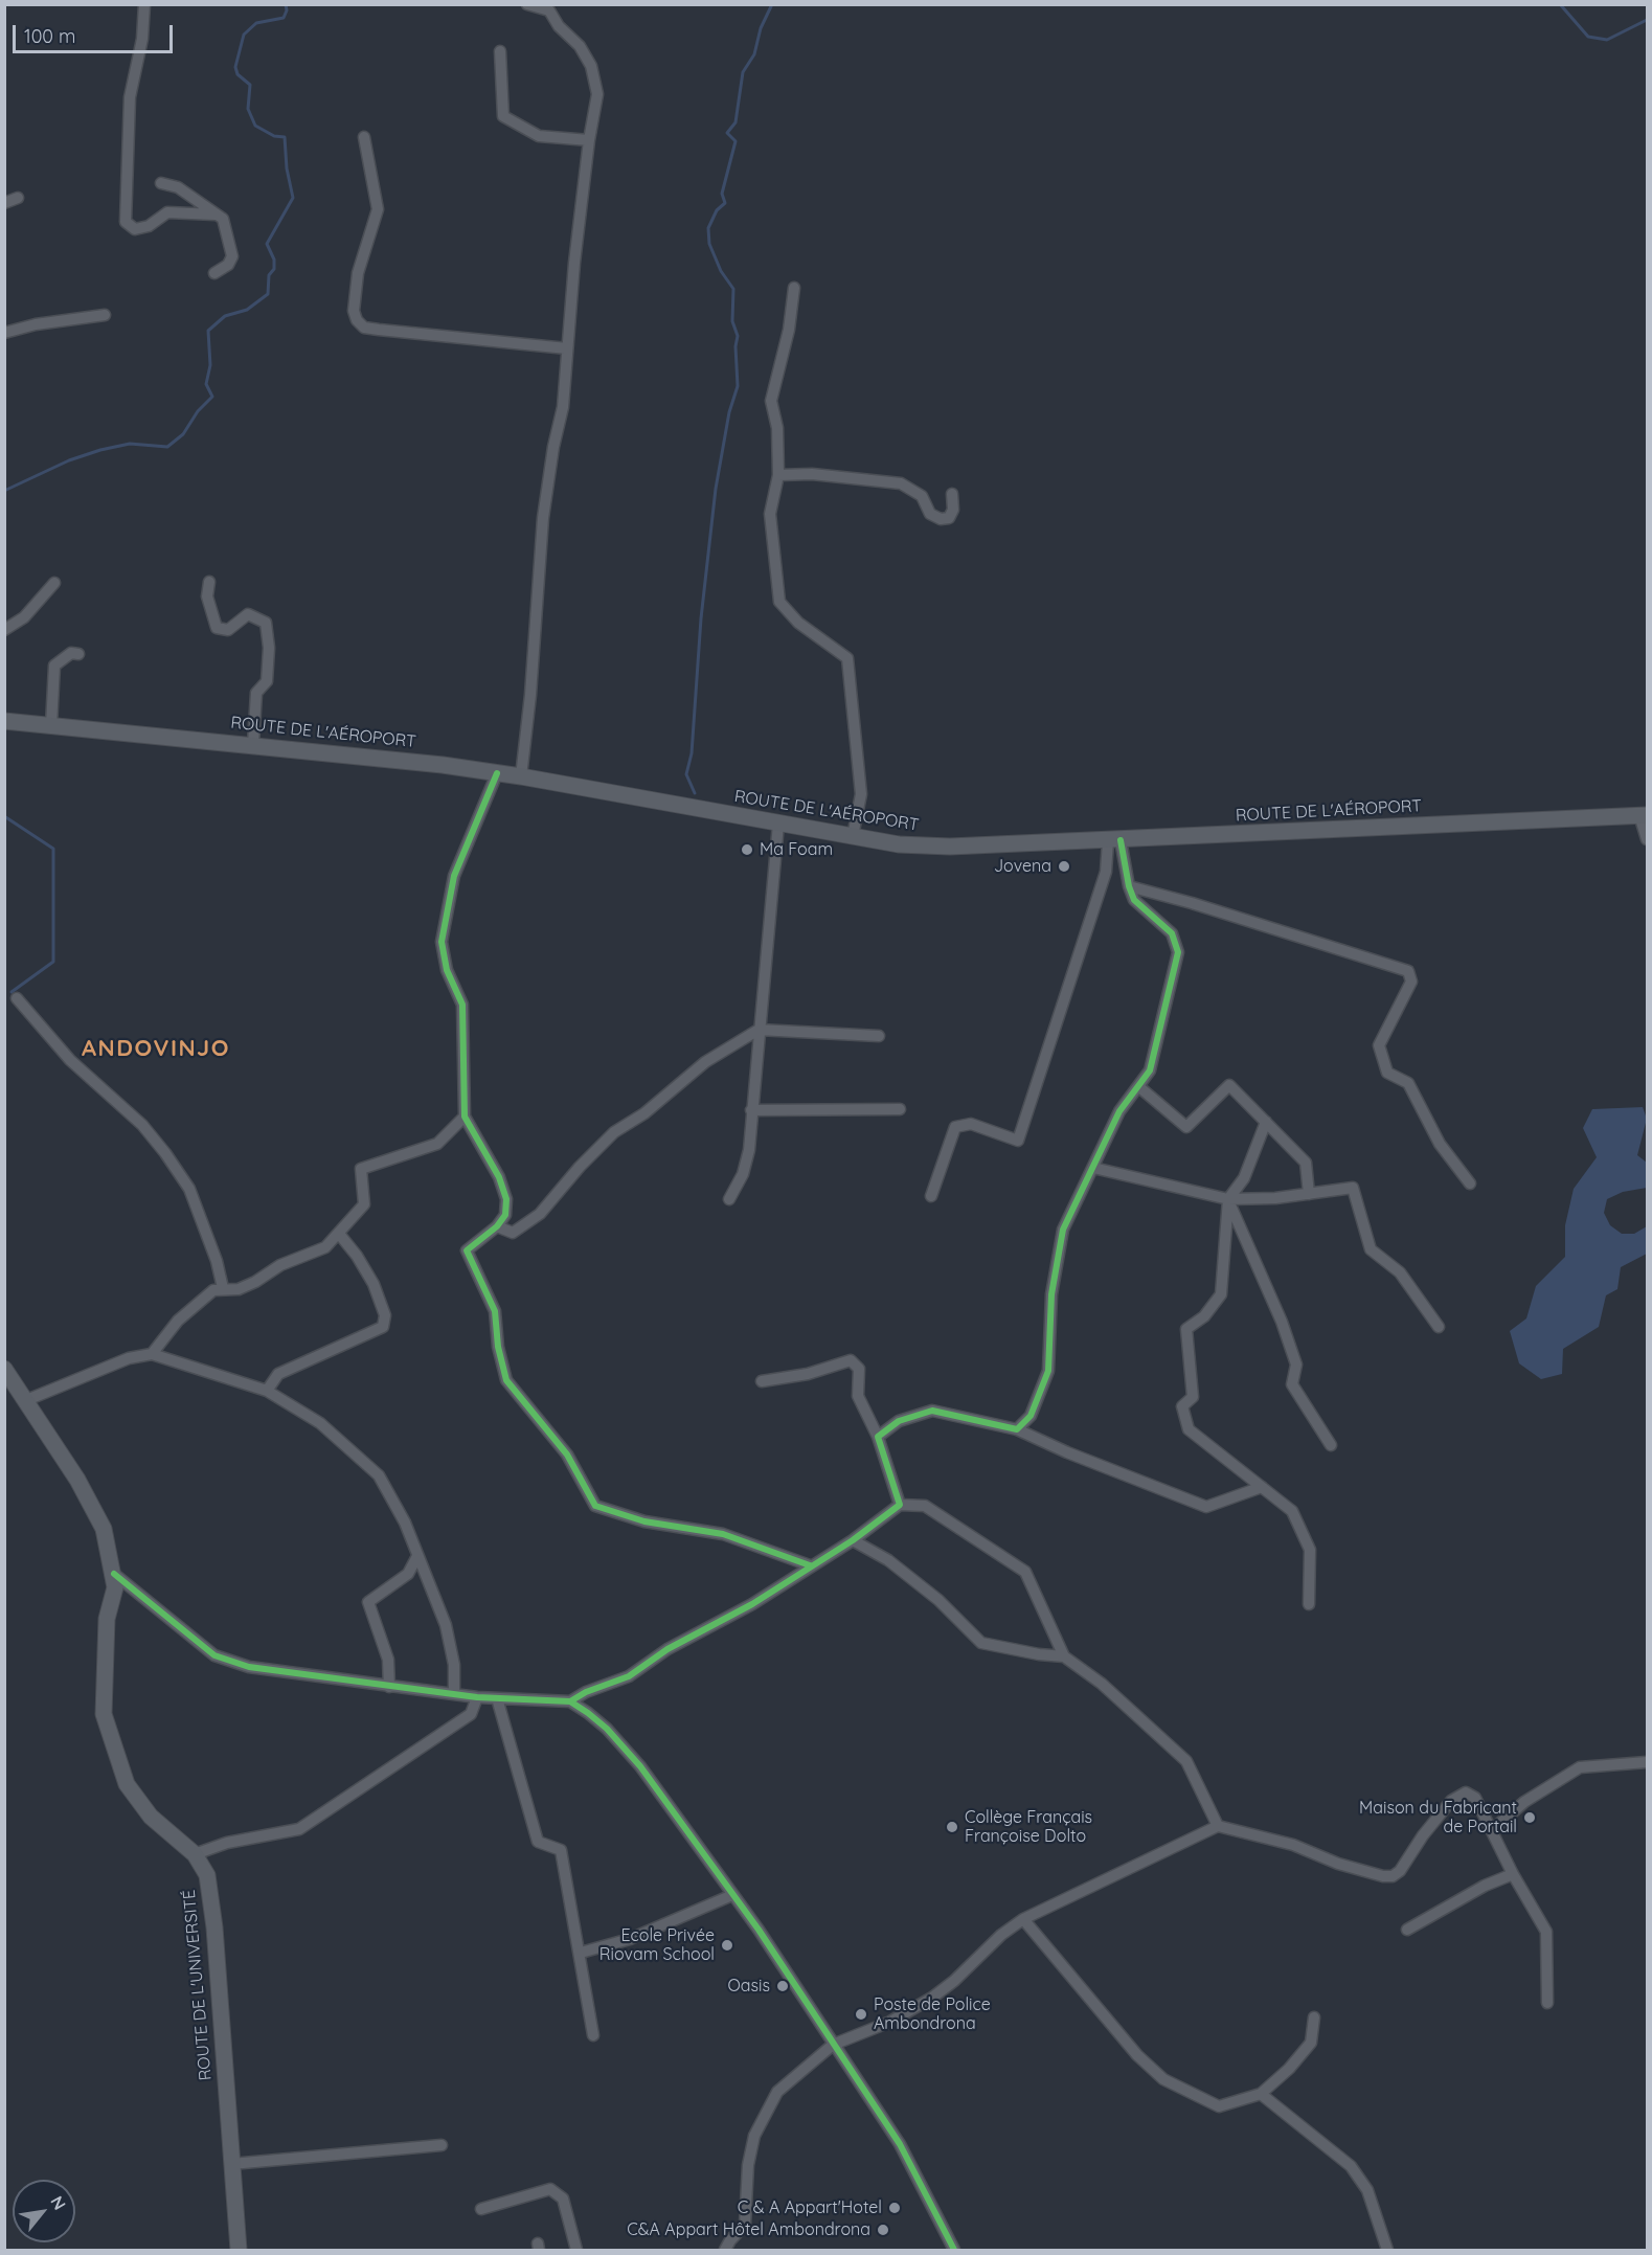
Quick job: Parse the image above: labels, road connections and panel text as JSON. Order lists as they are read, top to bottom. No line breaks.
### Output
{"streets":{"main road":["ROUTE DE L'AÉROPORT","ROUTE DE L'UNIVERSITÉ"]},"districts":["ANDOVINJO"],"places":["Ma Foam","Jovena","Maison du Fabricant de Portail","Collège Français Françoise Dolto","Ecole Privée Riovam School","Oasis","Poste de Police Ambondrona","C & A Appart'Hotel","C&A Appart Hôtel Ambondrona"],"scale_bar":"100 m","north":"top right"}
